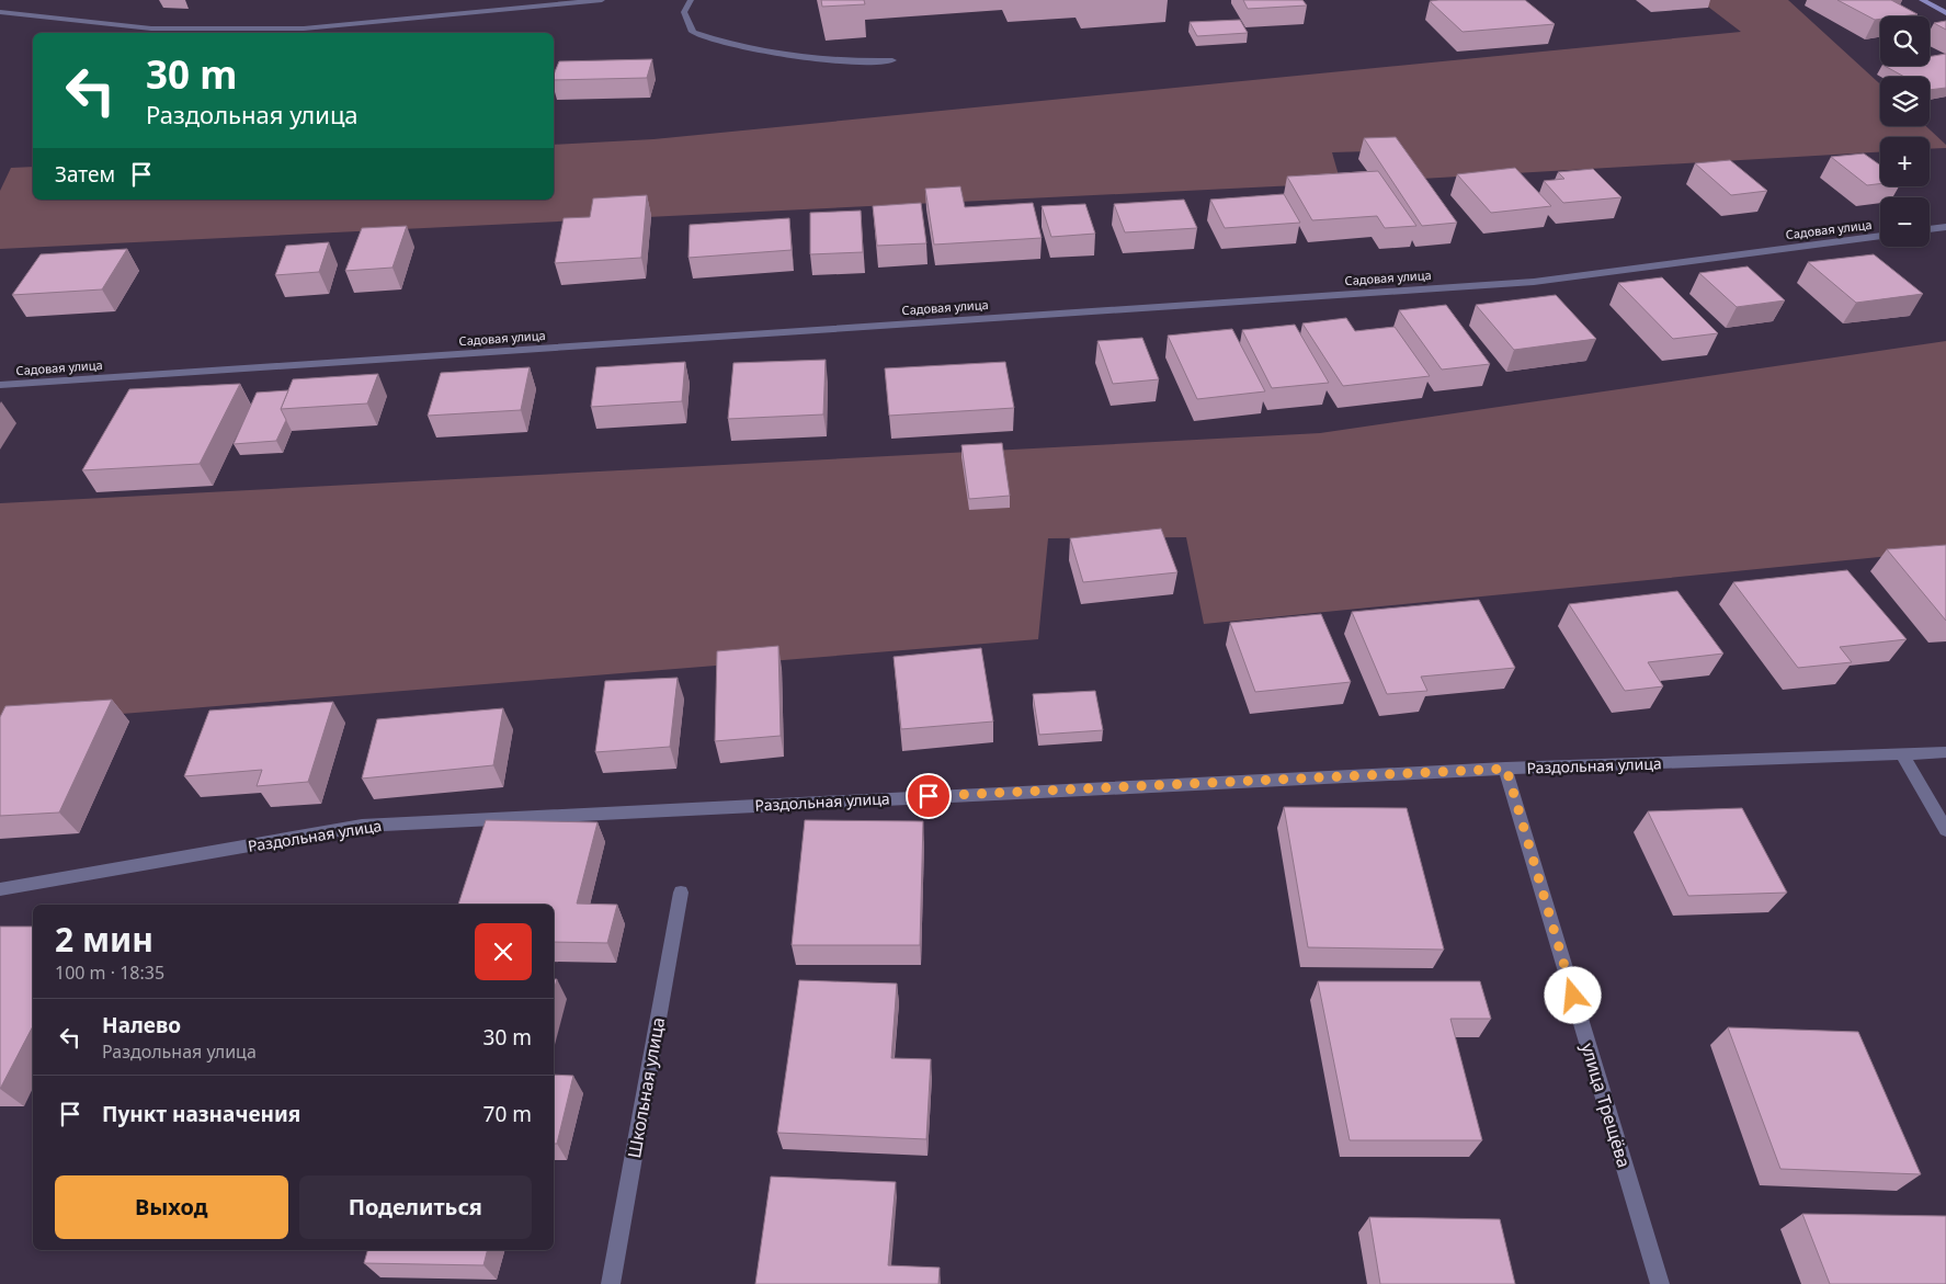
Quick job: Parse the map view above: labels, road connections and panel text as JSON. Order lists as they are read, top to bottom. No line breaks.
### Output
{"streets":{"street":["Садовая улица","Раздольная улица","Школьная улица","улица Трещёва"]},"crossings":[["Раздольная улица","улица Трещёва"]],"page":{"map_buttons":["+","−"],"turn":["30 m","Раздольная улица"],"then":"Затем","heading":["2 мин","100 m · 18:35"],"list":[{"name":"Налево","note":"Раздольная улица","value":"30 m"},{"name":"Пункт назначения","value":"70 m"}],"buttons":["Выход","Поделиться"]}}
